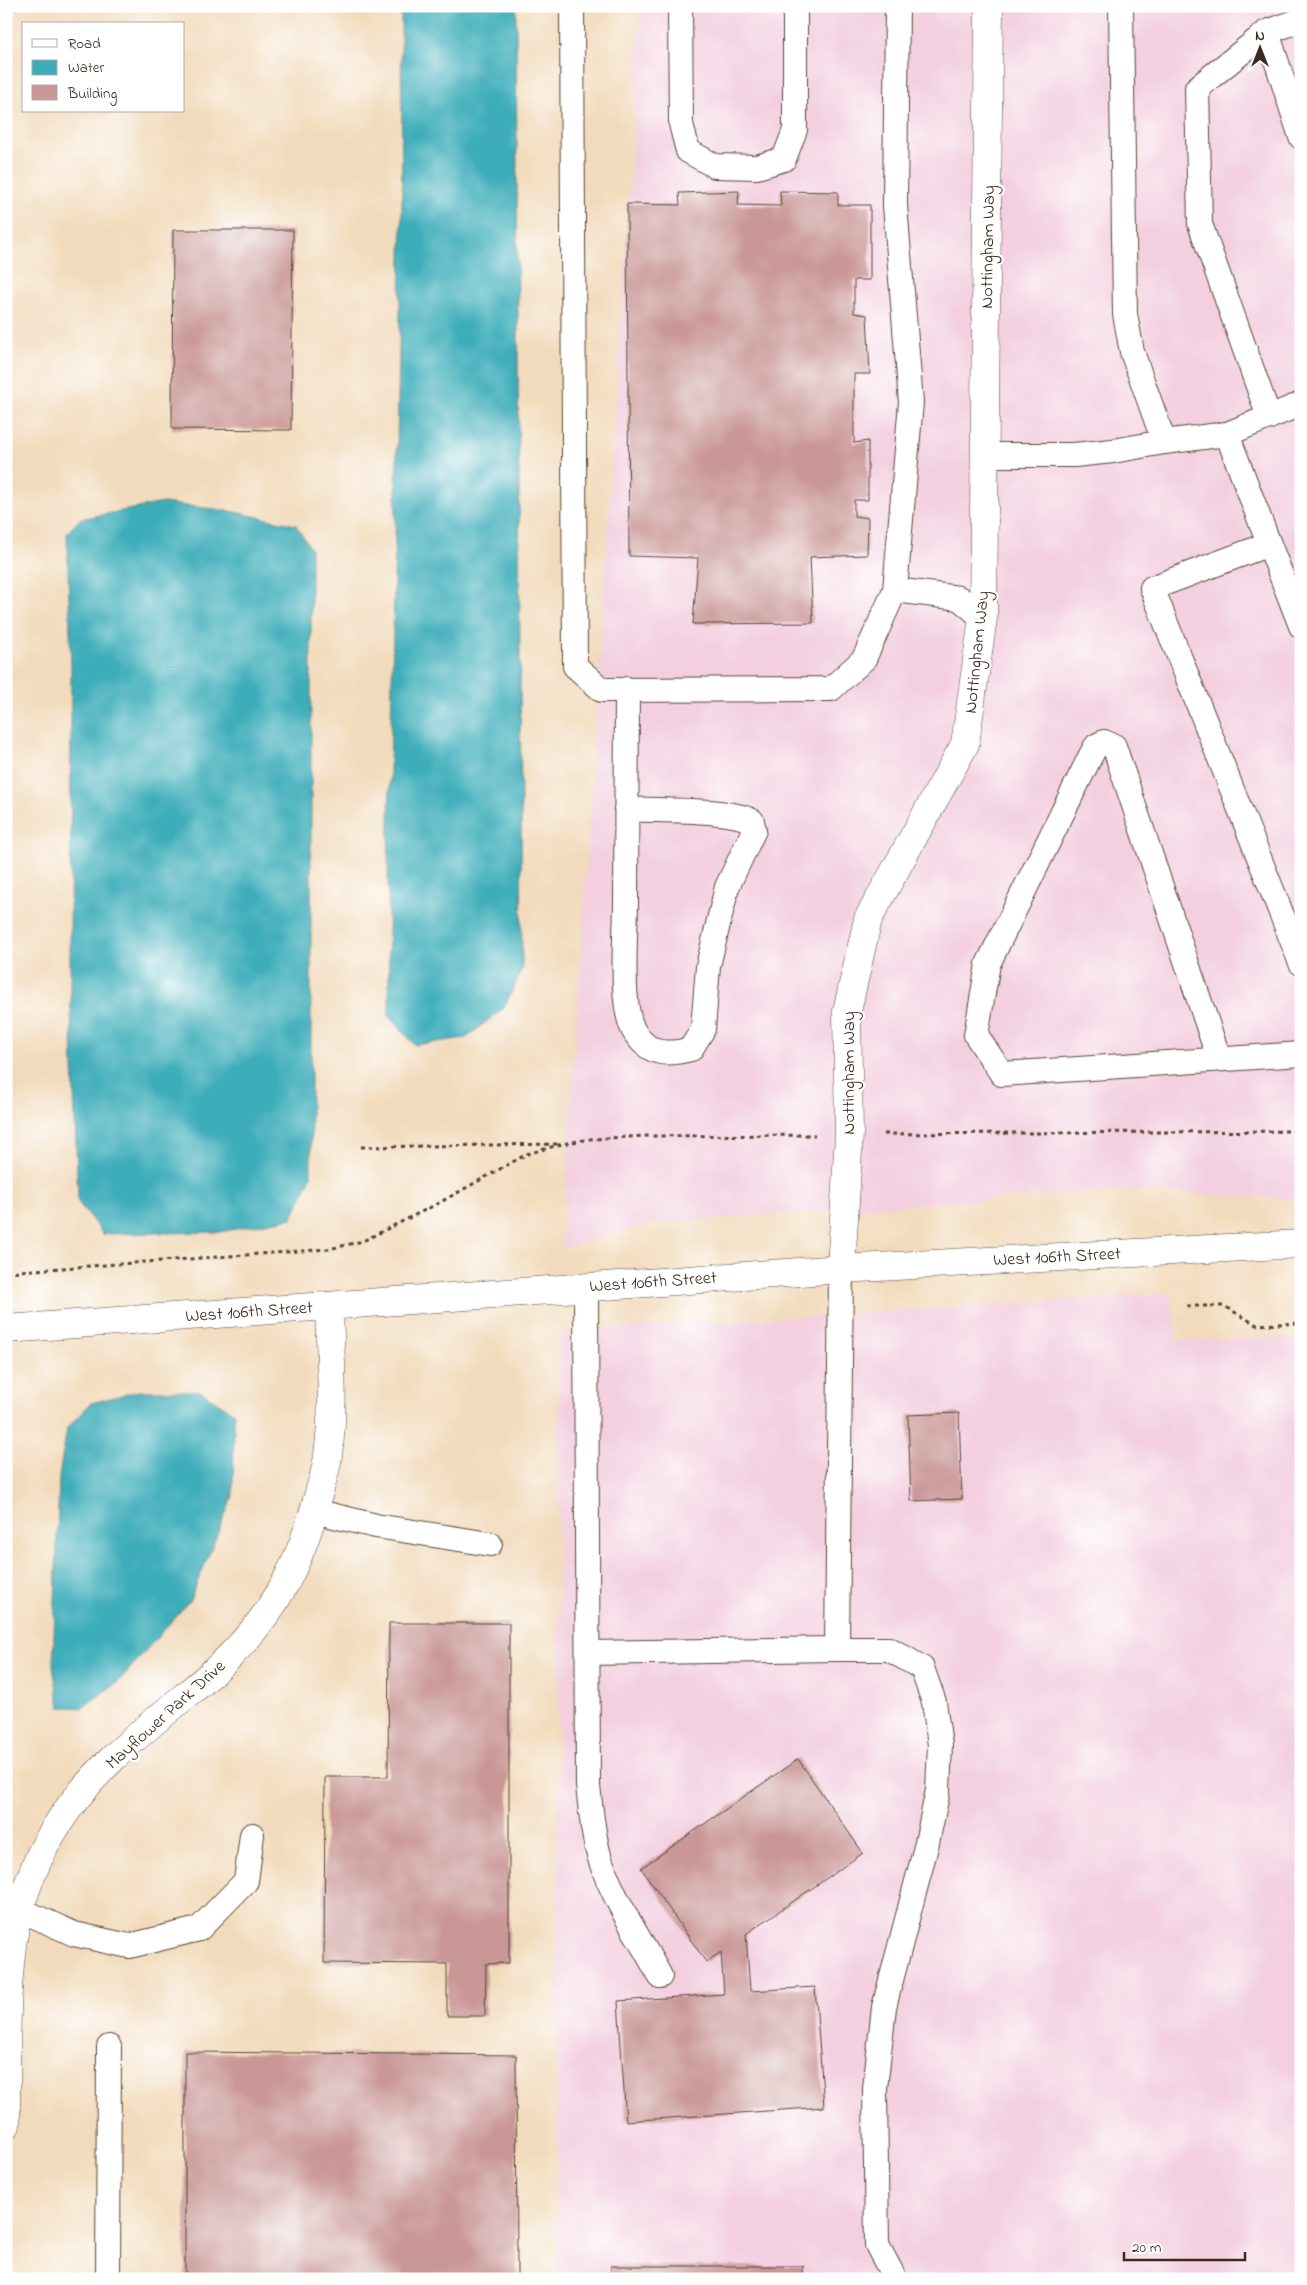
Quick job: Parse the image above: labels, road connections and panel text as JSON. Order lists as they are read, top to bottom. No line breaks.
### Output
{"streets":{"street":["Nottingham Way","West 106th Street","Mayflower Park Drive"]},"crossings":[["Nottingham Way","West 106th Street"],["West 106th Street","Mayflower Park Drive"]],"legend":["Road","Water","Building"],"scale_bar":"20 m","north":"top"}
